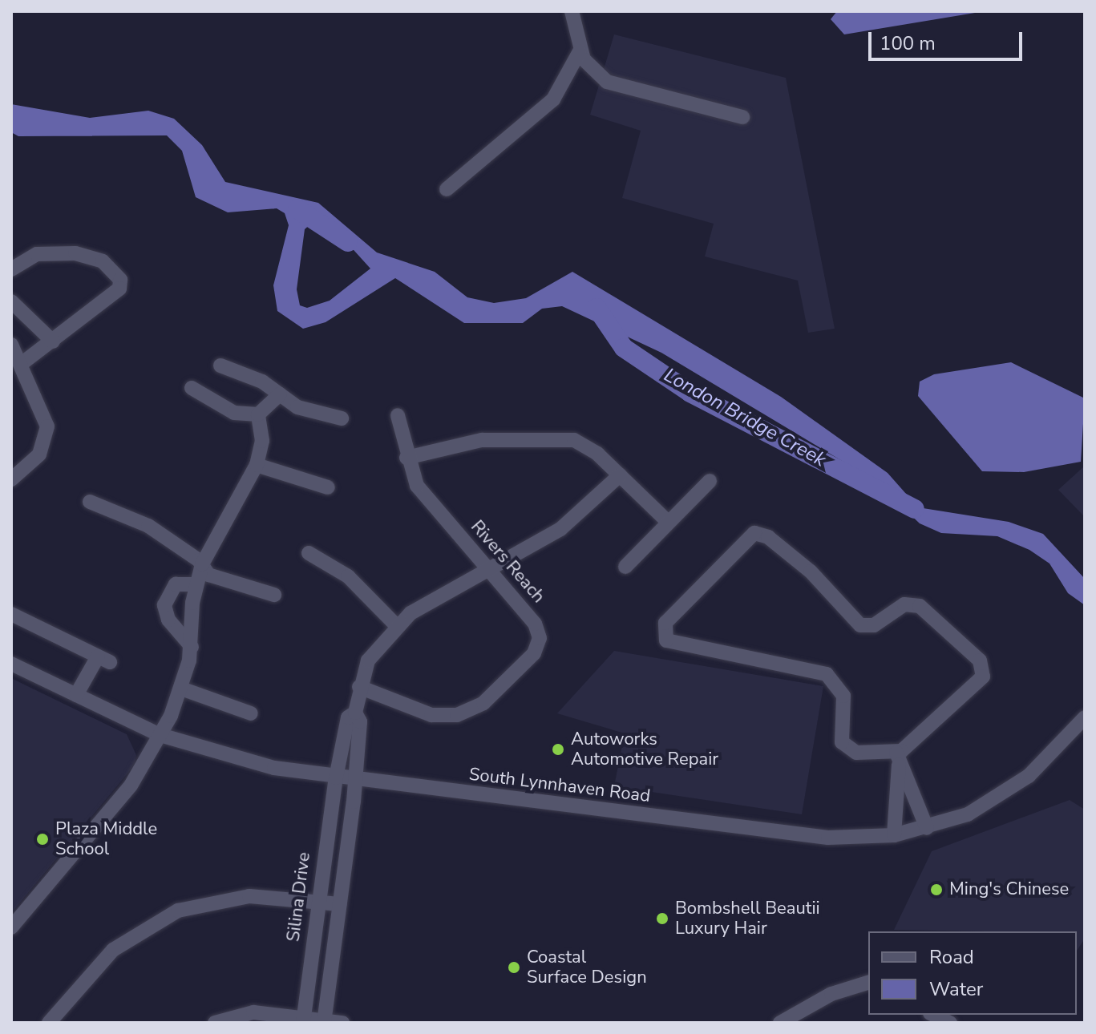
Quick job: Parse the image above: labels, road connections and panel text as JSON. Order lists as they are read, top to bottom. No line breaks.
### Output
{"streets":{"street":["Rivers Reach","South Lynnhaven Road","Silina Drive"]},"crossings":[["South Lynnhaven Road","Silina Drive"]],"water":["London Bridge Creek"],"places":["Autoworks Automotive Repair","Plaza Middle School","Ming's Chinese","Bombshell Beautii Luxury Hair","Coastal Surface Design"],"legend":["Road","Water"],"scale_bar":"100 m"}
